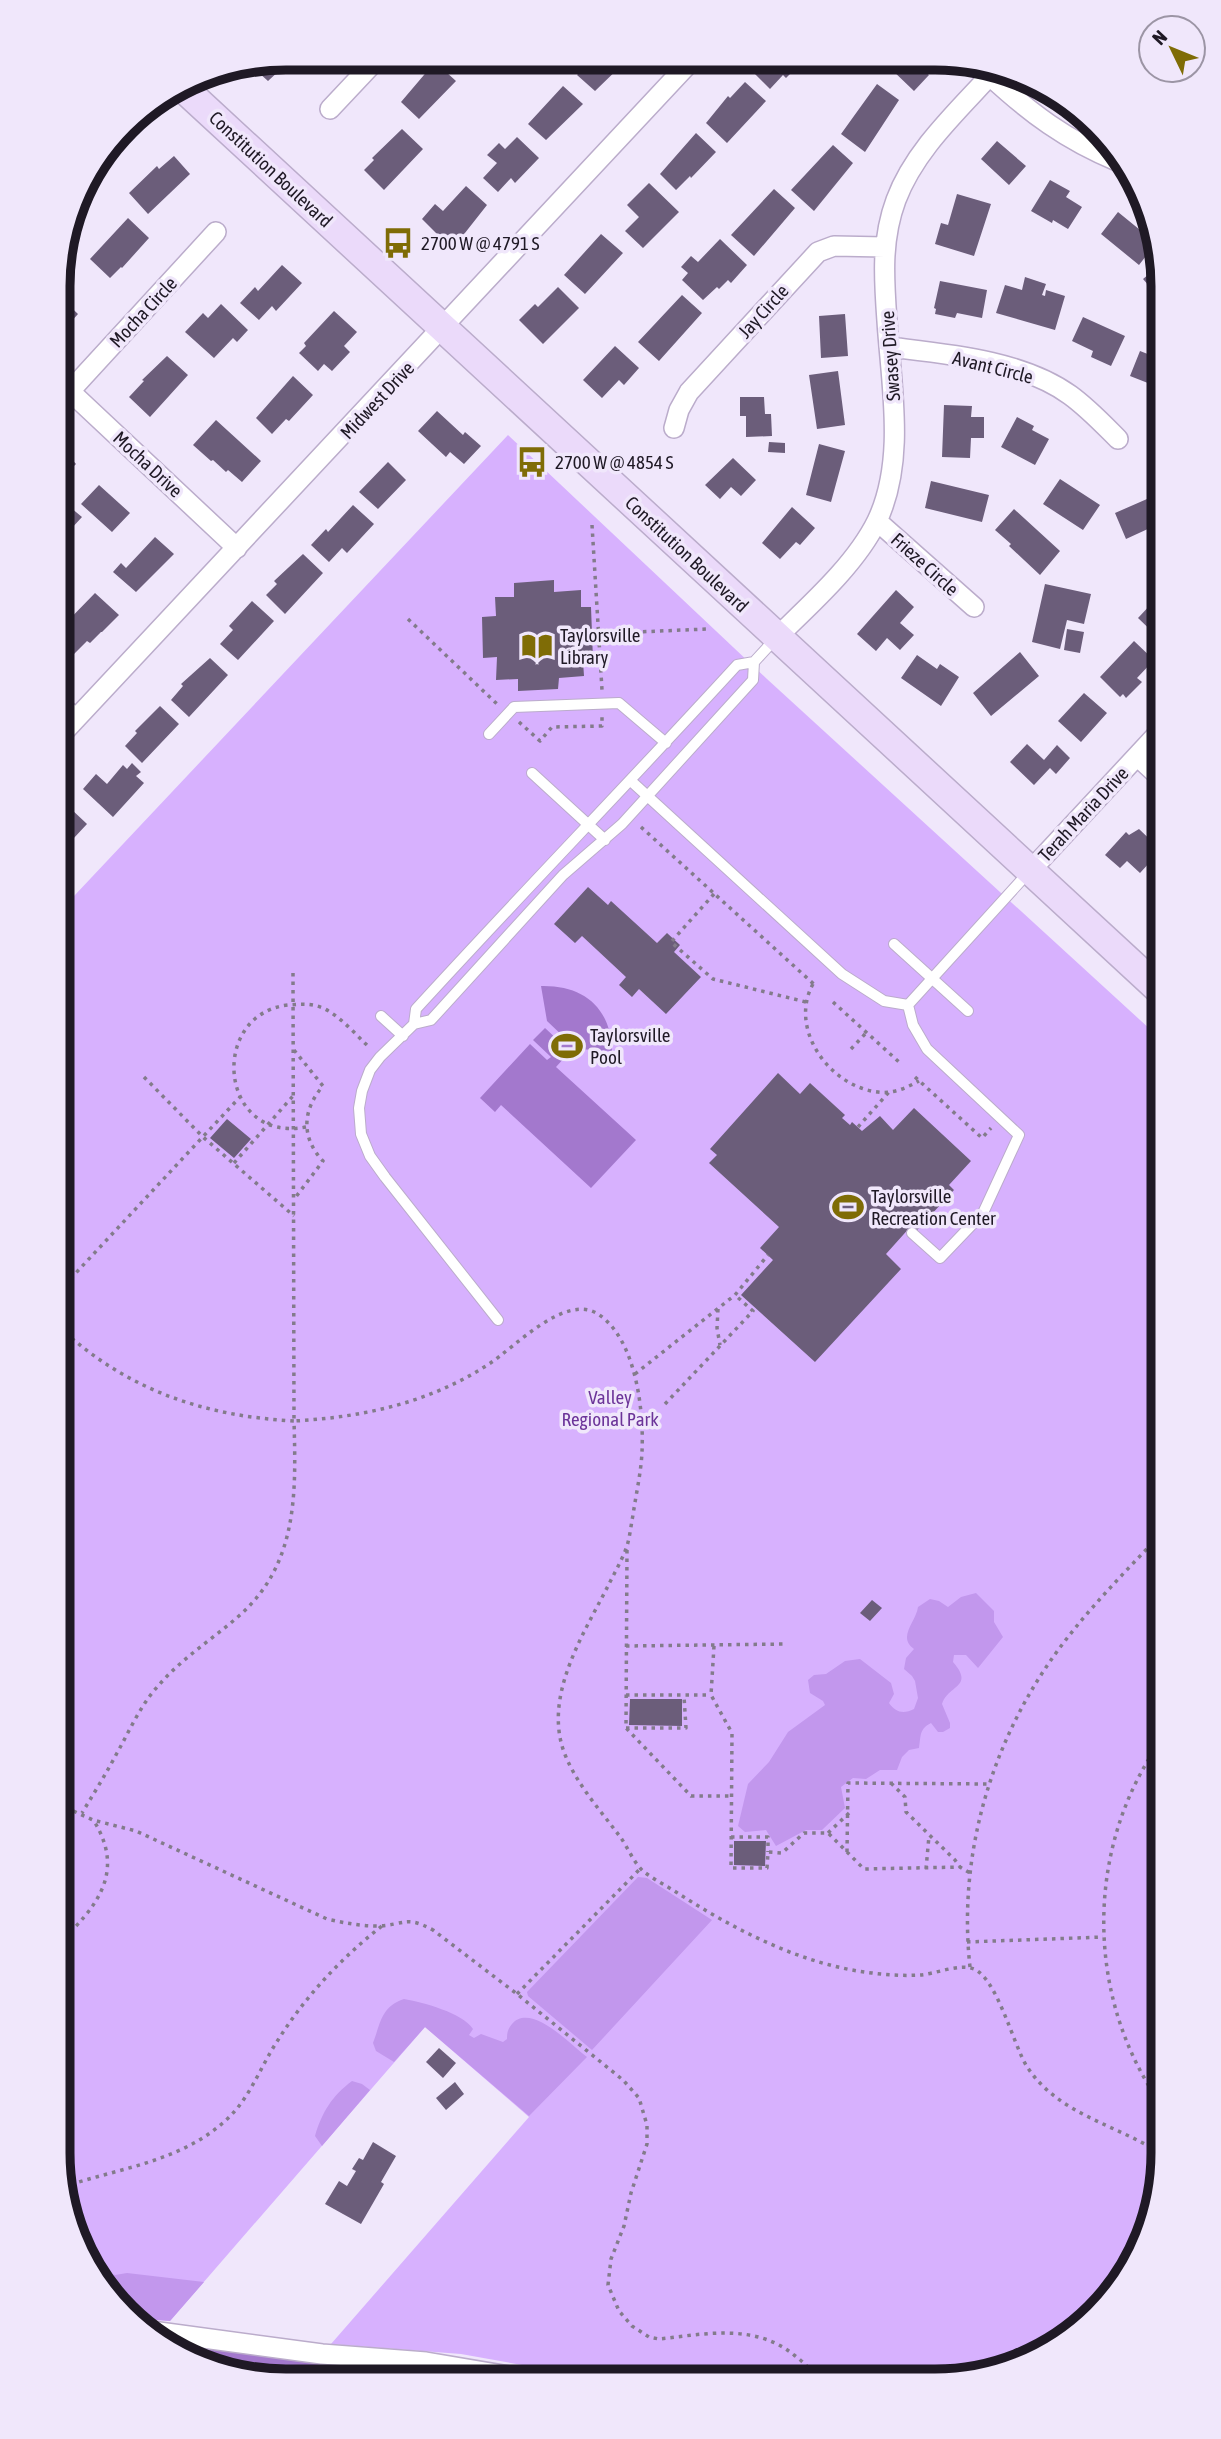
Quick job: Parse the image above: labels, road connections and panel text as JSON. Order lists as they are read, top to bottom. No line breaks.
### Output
{"streets":{"main road":["Constitution Boulevard"],"street":["Jay Circle","Mocha Circle","Swasey Drive","Avant Circle","Midwest Drive","Mocha Drive","Frieze Circle","Terah Maria Drive"]},"crossings":[["Constitution Boulevard","Swasey Drive"],["Constitution Boulevard","Midwest Drive"],["Constitution Boulevard","Terah Maria Drive"],["Jay Circle","Swasey Drive"],["Swasey Drive","Avant Circle"],["Swasey Drive","Frieze Circle"],["Midwest Drive","Mocha Drive"]],"parks":["Valley Regional Park"],"places":{"bus stop":["2700 W @ 4791 S","2700 W @ 4854 S"],"library":["Taylorsville Library"],"sports":["Taylorsville Pool","Taylorsville Recreation Center"]},"north":"top left"}
